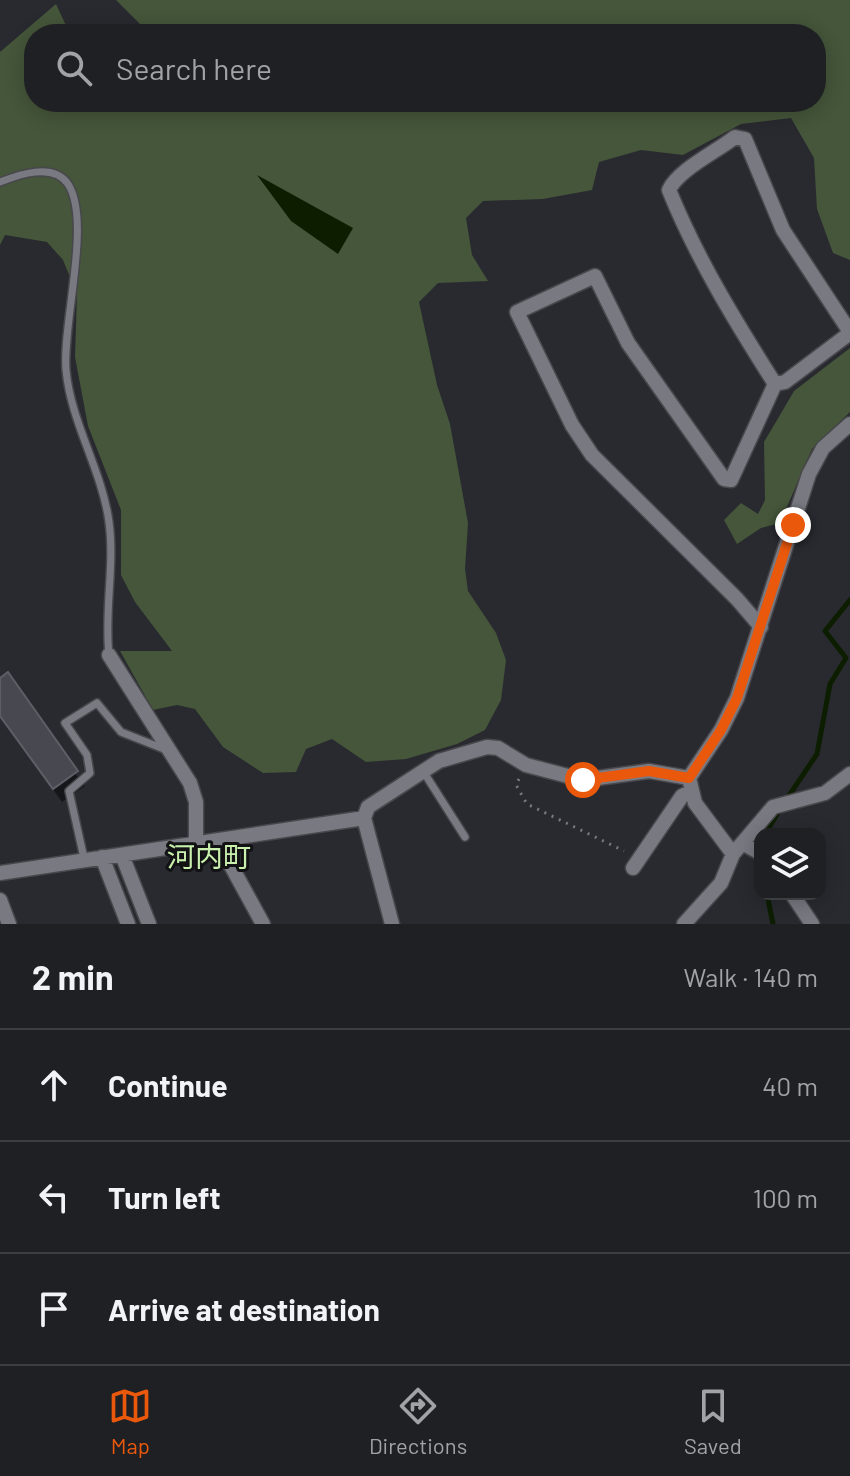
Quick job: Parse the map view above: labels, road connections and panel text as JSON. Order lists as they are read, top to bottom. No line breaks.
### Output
{"districts":["河内町"],"page":{"search":"Search here","heading":["2 min","Walk · 140 m"],"list":[["Continue","40 m"],["Turn left","100 m"],"Arrive at destination"],"nav":["Map","Directions","Saved"]}}
